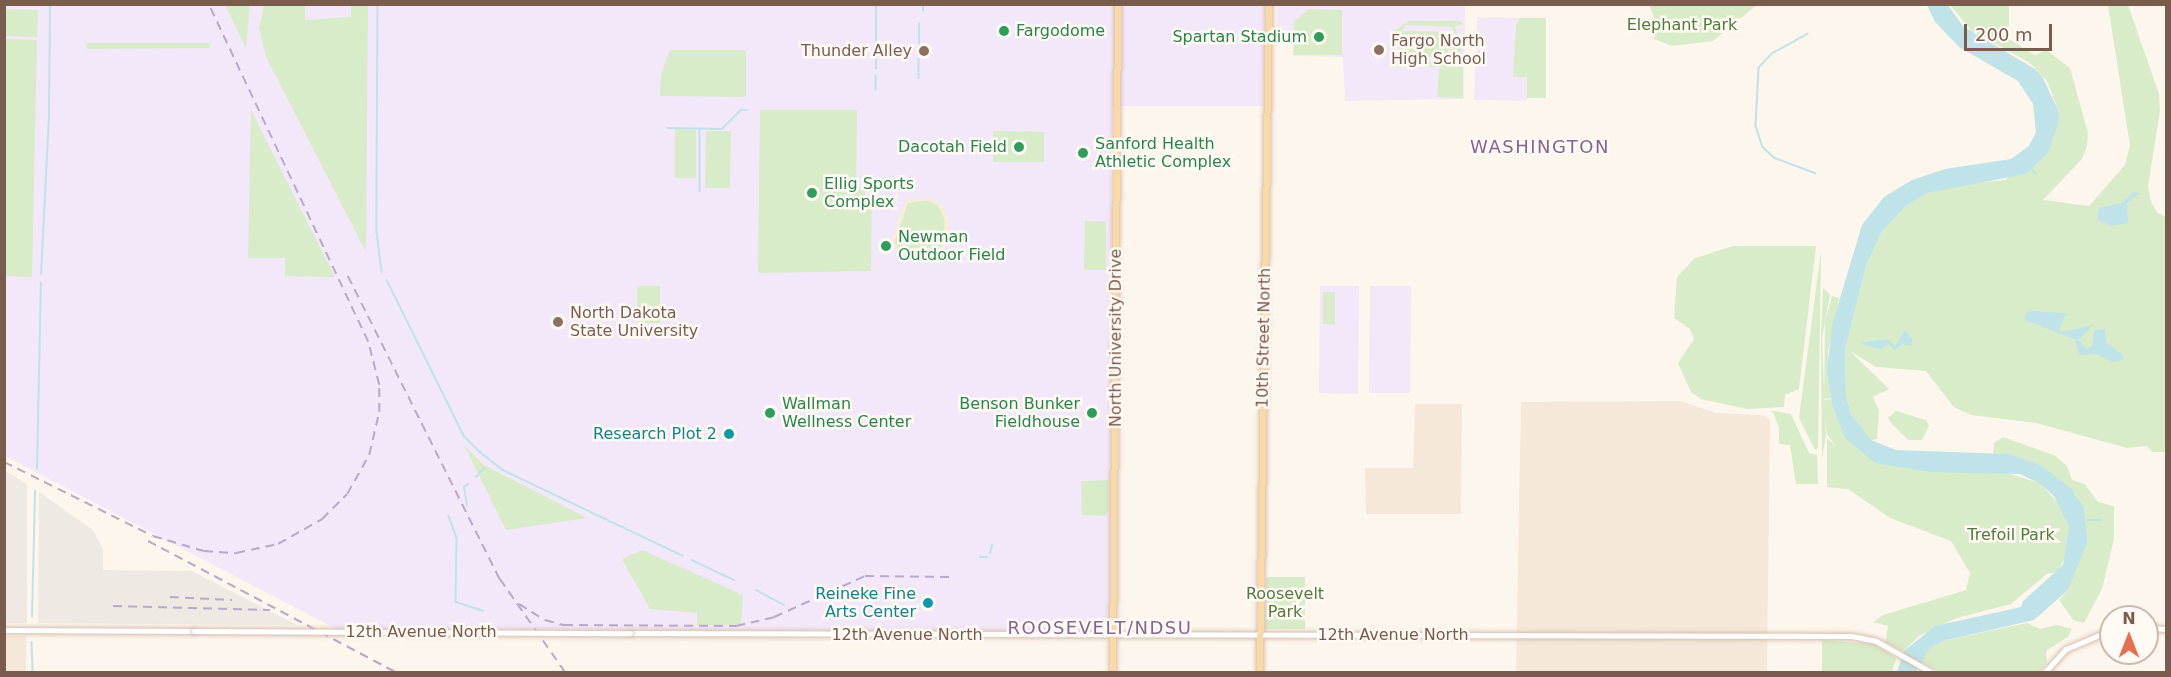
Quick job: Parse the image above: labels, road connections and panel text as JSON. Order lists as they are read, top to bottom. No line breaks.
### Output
{"streets":{"main road":["North University Drive","10th Street North","12th Avenue North"]},"crossings":[["North University Drive","12th Avenue North"],["10th Street North","12th Avenue North"]],"districts":["WASHINGTON","ROOSEVELT/NDSU"],"parks":["Elephant Park","Trefoil Park","Roosevelt Park"],"places":["Fargodome","Spartan Stadium","Fargo North High School","Thunder Alley","Dacotah Field","Sanford Health Athletic Complex","Ellig Sports Complex","Newman Outdoor Field","North Dakota State University","Wallman Wellness Center","Benson Bunker Fieldhouse","Research Plot 2","Reineke Fine Arts Center"],"scale_bar":"200 m","north":"top"}
